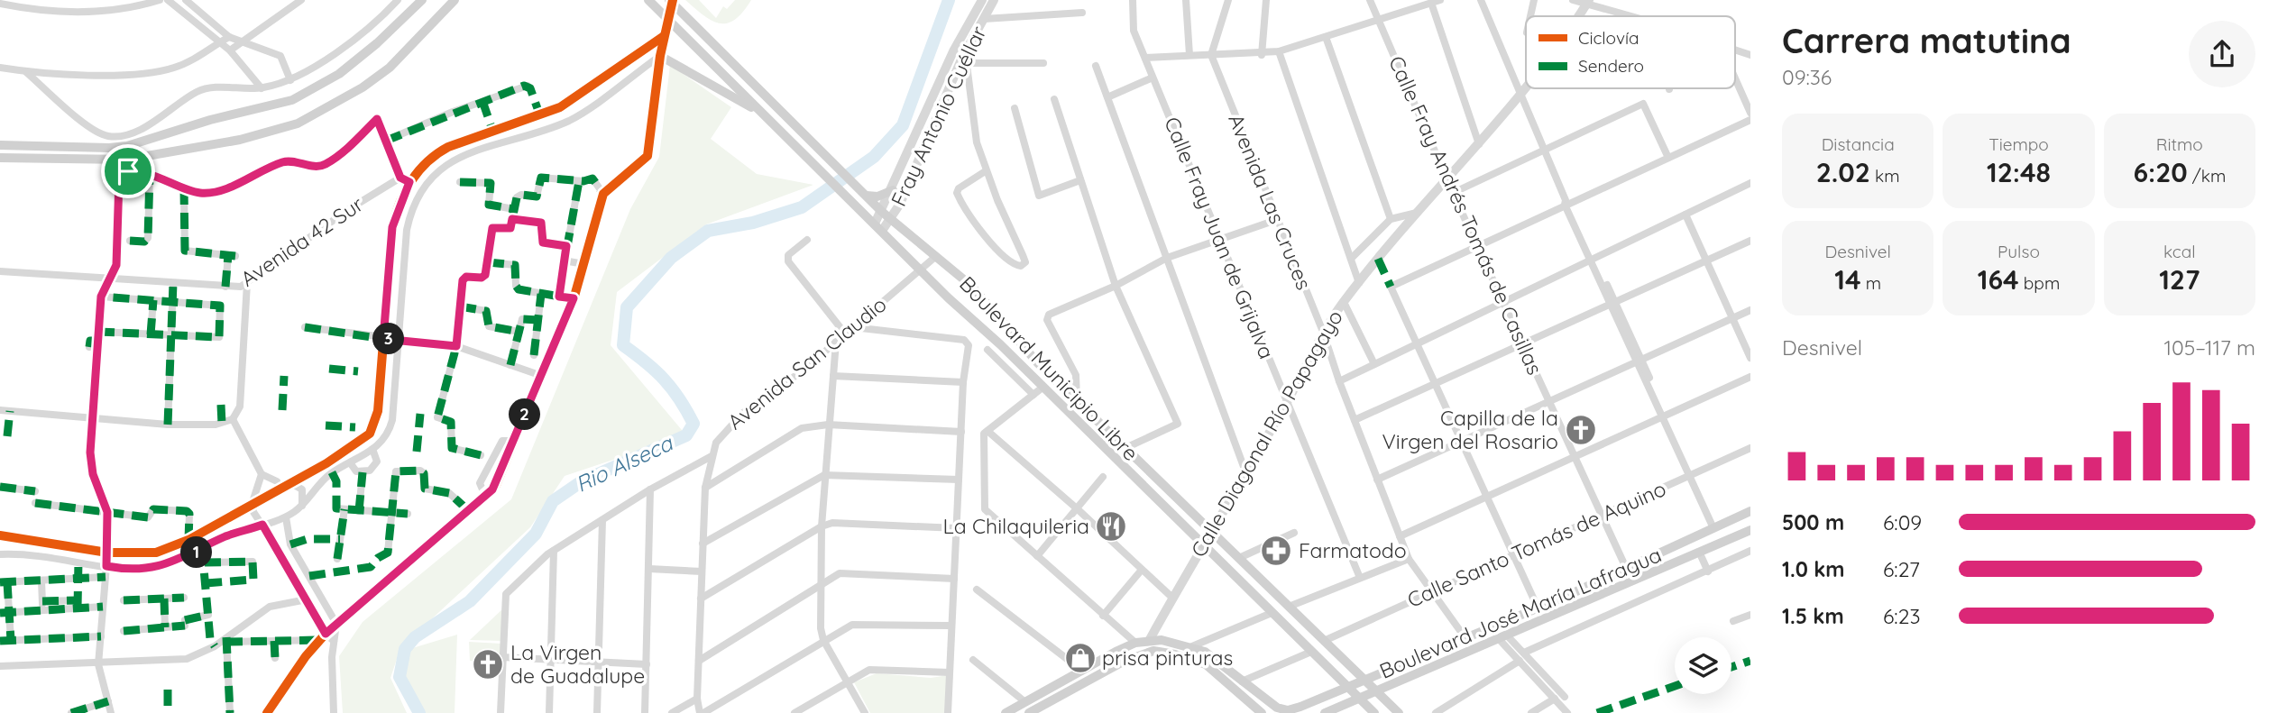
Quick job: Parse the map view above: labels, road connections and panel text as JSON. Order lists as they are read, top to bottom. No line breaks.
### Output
{"streets":{"main road":["Boulevard Municipio Libre","Boulevard José María Lafragua"],"street":["Fray Antonio Cuéllar","Avenida Las Cruces","Calle Fray Andrés Tomás de Casillas","Calle Fray Juan de Grijalva","Avenida 42 Sur","Avenida San Claudio","Calle Diagonal Río Papagayo","Calle Santo Tomás de Aquino"]},"crossings":[["Fray Antonio Cuéllar","Boulevard Municipio Libre"],["Avenida Las Cruces","Calle Diagonal Río Papagayo"],["Avenida Las Cruces","Calle Santo Tomás de Aquino"],["Avenida Las Cruces","Boulevard José María Lafragua"],["Calle Fray Andrés Tomás de Casillas","Calle Diagonal Río Papagayo"],["Calle Fray Andrés Tomás de Casillas","Calle Santo Tomás de Aquino"],["Calle Fray Andrés Tomás de Casillas","Boulevard José María Lafragua"],["Calle Fray Juan de Grijalva","Calle Diagonal Río Papagayo"],["Avenida San Claudio","Boulevard Municipio Libre"],["Boulevard Municipio Libre","Calle Diagonal Río Papagayo"],["Boulevard Municipio Libre","Calle Santo Tomás de Aquino"],["Boulevard Municipio Libre","Boulevard José María Lafragua"]],"water":["Rio Alseca"],"places":{"church":["Capilla de la Virgen del Rosario","La Virgen de Guadalupe"],"restaurant":["La Chilaquileria"],"pharmacy":["Farmatodo"],"shop":["prisa pinturas"]},"legend":["Ciclovía","Sendero"],"page":{"heading":["Carrera matutina","09:36"],"stats":[["Distancia","2.02 km"],["Tiempo","12:48"],["Ritmo","6:20 /km"],["Desnivel","14 m"],["Pulso","164 bpm"],["kcal","127"]],"chart":["Desnivel","105–117 m"],"pins":["3","2","1"],"list":[{"name":"500 m","note":"6:09"},{"name":"1.0 km","note":"6:27"},{"name":"1.5 km","note":"6:23"}]}}
